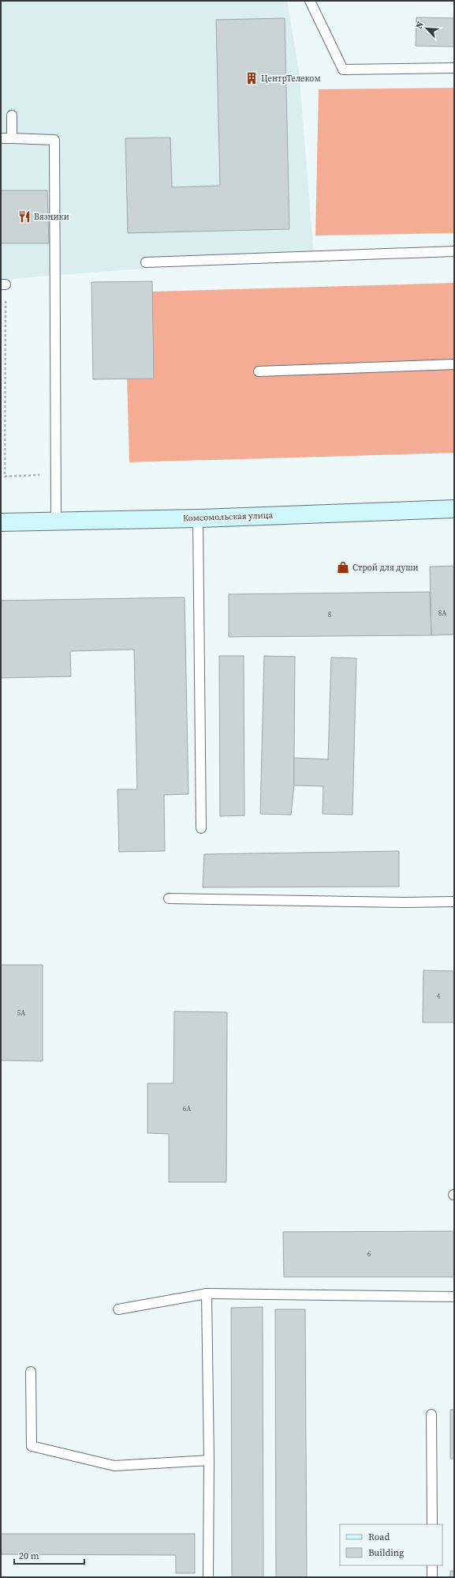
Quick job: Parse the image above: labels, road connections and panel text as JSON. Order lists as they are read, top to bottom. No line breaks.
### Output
{"streets":{"street":["Комсомольская улица"]},"places":{"building":["ЦентрТелеком"],"restaurant":["Вязники"],"shop":["Строй для души"]},"house_numbers":["8А","8","4","5А","6А","6"],"legend":["Road","Building"],"scale_bar":"20 m","north":"top left"}
